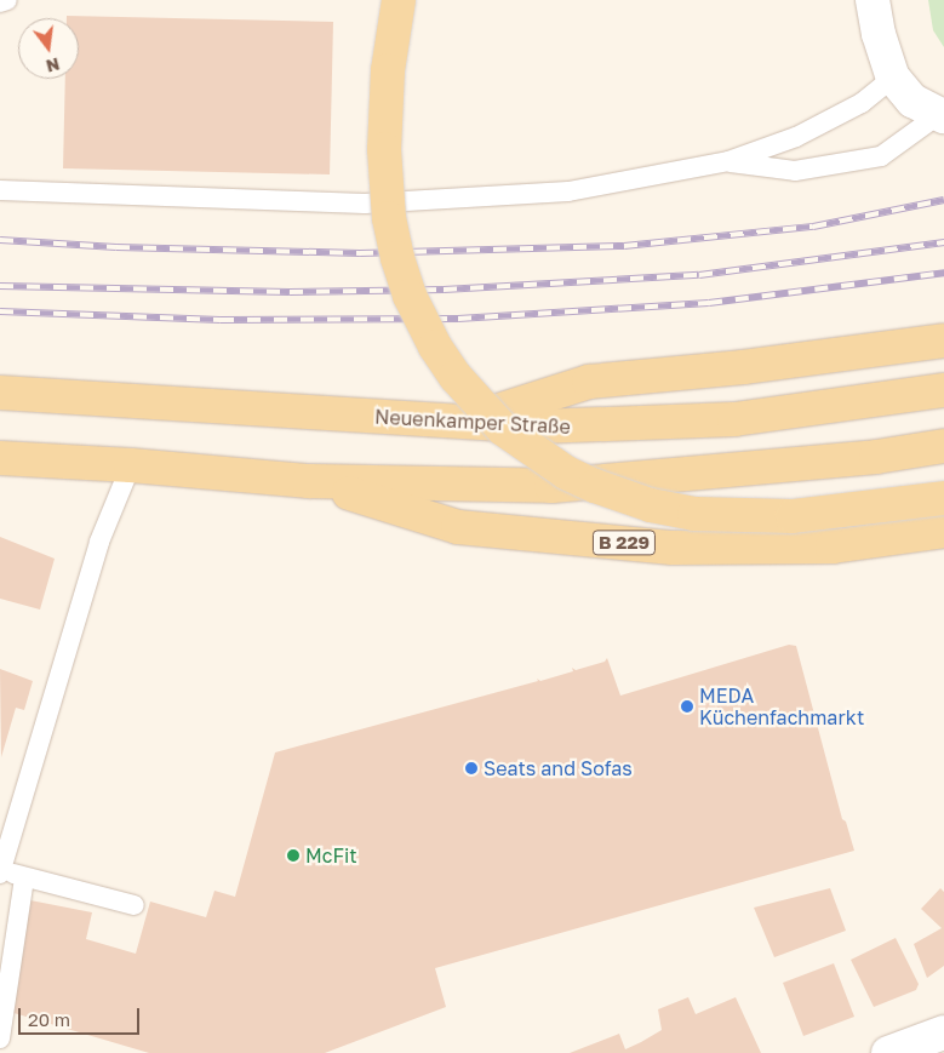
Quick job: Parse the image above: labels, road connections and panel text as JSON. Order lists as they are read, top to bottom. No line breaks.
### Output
{"streets":{"main road":["Neuenkamper Straße","B 229"]},"places":["MEDA Küchenfachmarkt","Seats and Sofas","McFit"],"scale_bar":"20 m","north":"bottom"}
